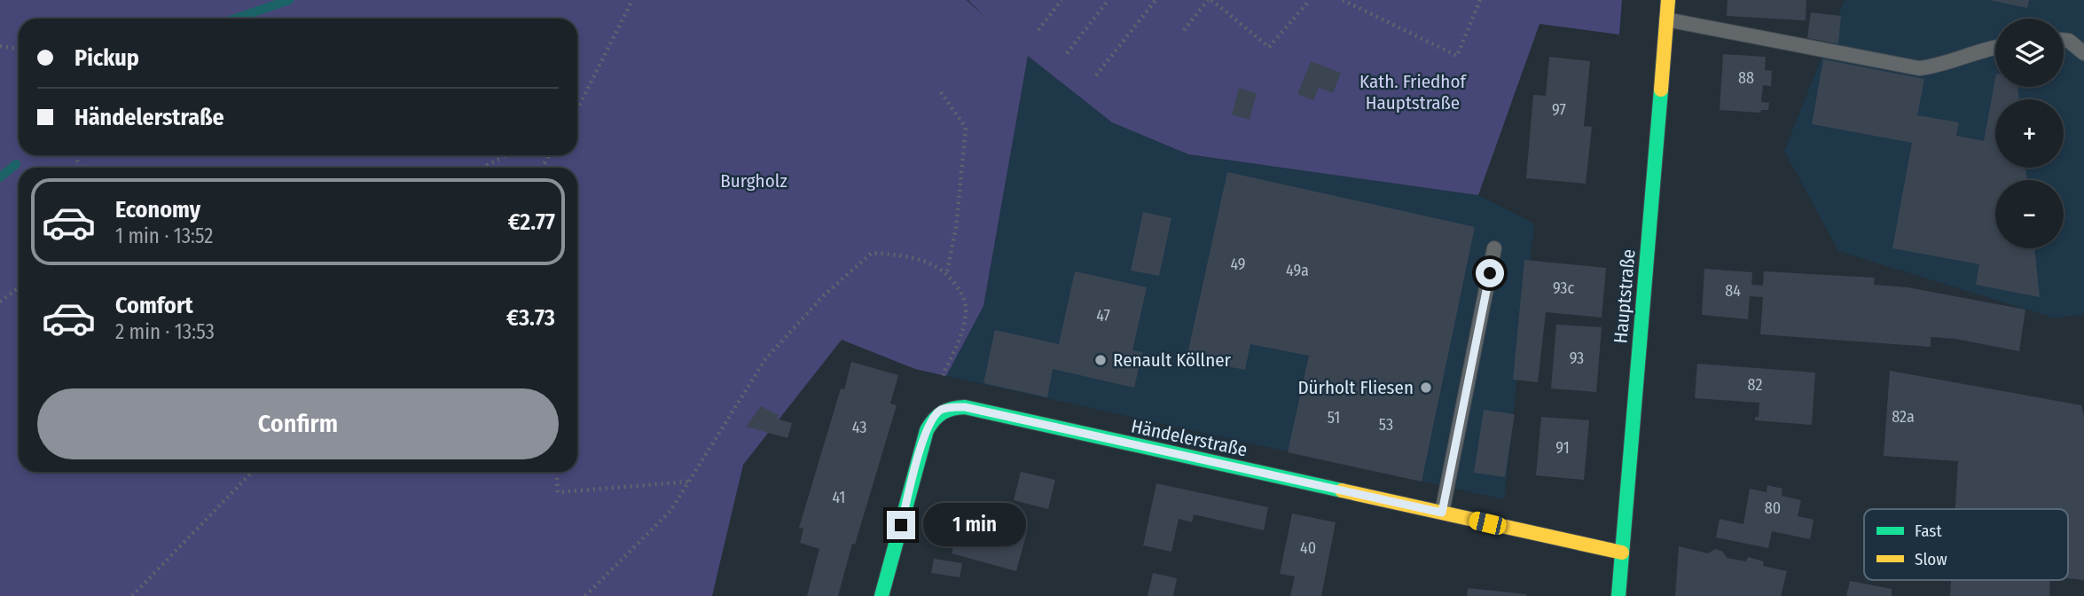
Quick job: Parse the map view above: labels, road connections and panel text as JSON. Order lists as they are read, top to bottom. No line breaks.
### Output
{"streets":{"street":["Hauptstraße","Händelerstraße"]},"crossings":[["Hauptstraße","Händelerstraße"]],"parks":["Kath. Friedhof Hauptstraße","Burgholz"],"places":["Renault Köllner","Dürholt Fliesen"],"house_numbers":["88","97","49","49a","93c","84","47","93","82","82a","51","53","43","91","41","80","40"],"legend":["Fast","Slow"],"page":{"map_buttons":["+","−"],"banner":["Pickup","Händelerstraße"],"list":[{"name":"Economy","note":"1 min · 13:52","value":"€2.77"},{"name":"Comfort","note":"2 min · 13:53","value":"€3.73"}],"buttons":"Confirm","bubble":"1 min"}}
